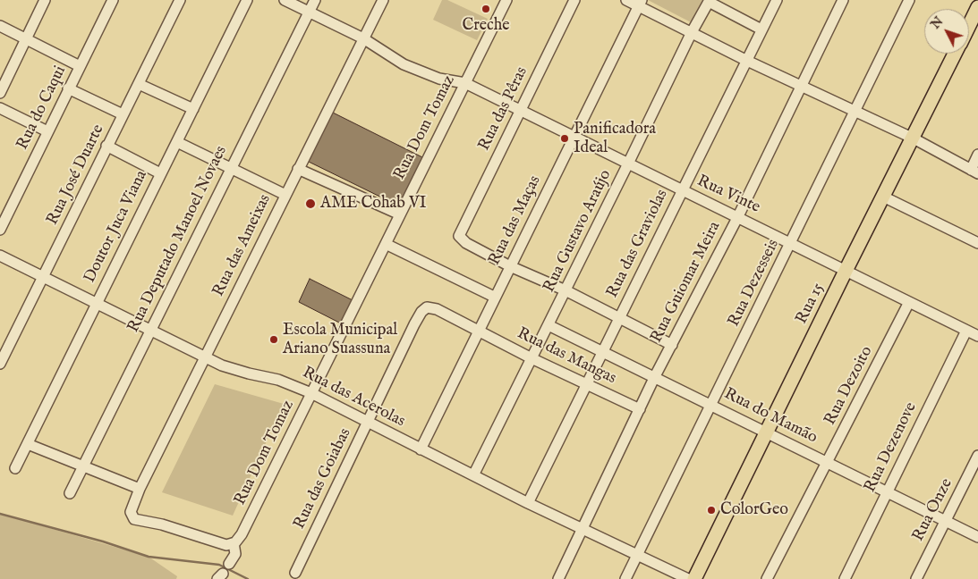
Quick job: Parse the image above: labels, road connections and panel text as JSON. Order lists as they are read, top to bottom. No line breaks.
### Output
{"streets":{"main road":["Rua 15"],"street":["Rua do Caqui","Rua das Pêras","Rua Dom Tomaz","Rua José Duarte","Rua Vinte","Rua das Maças","Doutor Juca Viana","Rua Gustavo Araújo","Rua Deputado Manoel Novaes","Rua das Graviolas","Rua das Ameixas","Rua Guiomar Meira","Rua Dezesseis","Rua das Mangas","Rua Dezoito","Rua das Acerolas","Rua do Mamão","Rua Dezenove","Rua das Goiabas","Rua Onze"]},"crossings":[["Rua das Pêras","Rua Vinte"],["Rua das Pêras","Rua das Maças"],["Rua Dom Tomaz","Rua Vinte"],["Rua Dom Tomaz","Rua das Ameixas"],["Rua Dom Tomaz","Rua das Acerolas"],["Rua José Duarte","Rua das Acerolas"],["Rua Vinte","Rua das Maças"],["Rua Vinte","Rua Gustavo Araújo"],["Rua Vinte","Rua Deputado Manoel Novaes"],["Rua Vinte","Rua das Graviolas"],["Rua Vinte","Rua das Ameixas"],["Rua Vinte","Rua Guiomar Meira"],["Rua Vinte","Rua Dezesseis"],["Rua Vinte","Rua 15"],["Rua Vinte","Rua Dezoito"],["Rua Vinte","Rua Dezenove"],["Rua das Maças","Rua das Mangas"],["Rua das Maças","Rua das Acerolas"],["Rua das Maças","Rua das Goiabas"],["Doutor Juca Viana","Rua das Acerolas"],["Rua Gustavo Araújo","Rua das Mangas"],["Rua Gustavo Araújo","Rua das Acerolas"],["Rua Gustavo Araújo","Rua do Mamão"],["Rua Deputado Manoel Novaes","Rua das Acerolas"],["Rua das Graviolas","Rua das Mangas"],["Rua das Graviolas","Rua das Acerolas"],["Rua das Graviolas","Rua do Mamão"],["Rua das Ameixas","Rua das Acerolas"],["Rua Guiomar Meira","Rua das Mangas"],["Rua Guiomar Meira","Rua das Acerolas"],["Rua Guiomar Meira","Rua do Mamão"],["Rua Dezesseis","Rua das Acerolas"],["Rua Dezesseis","Rua do Mamão"],["Rua 15","Rua do Mamão"],["Rua das Mangas","Rua das Goiabas"],["Rua Dezoito","Rua do Mamão"],["Rua das Acerolas","Rua das Goiabas"],["Rua do Mamão","Rua Dezenove"],["Rua do Mamão","Rua Onze"]],"places":["Creche","Panificadora Ideal","AME Cohab VI","Escola Municipal Ariano Suassuna","ColorGeo"],"north":"top left"}
